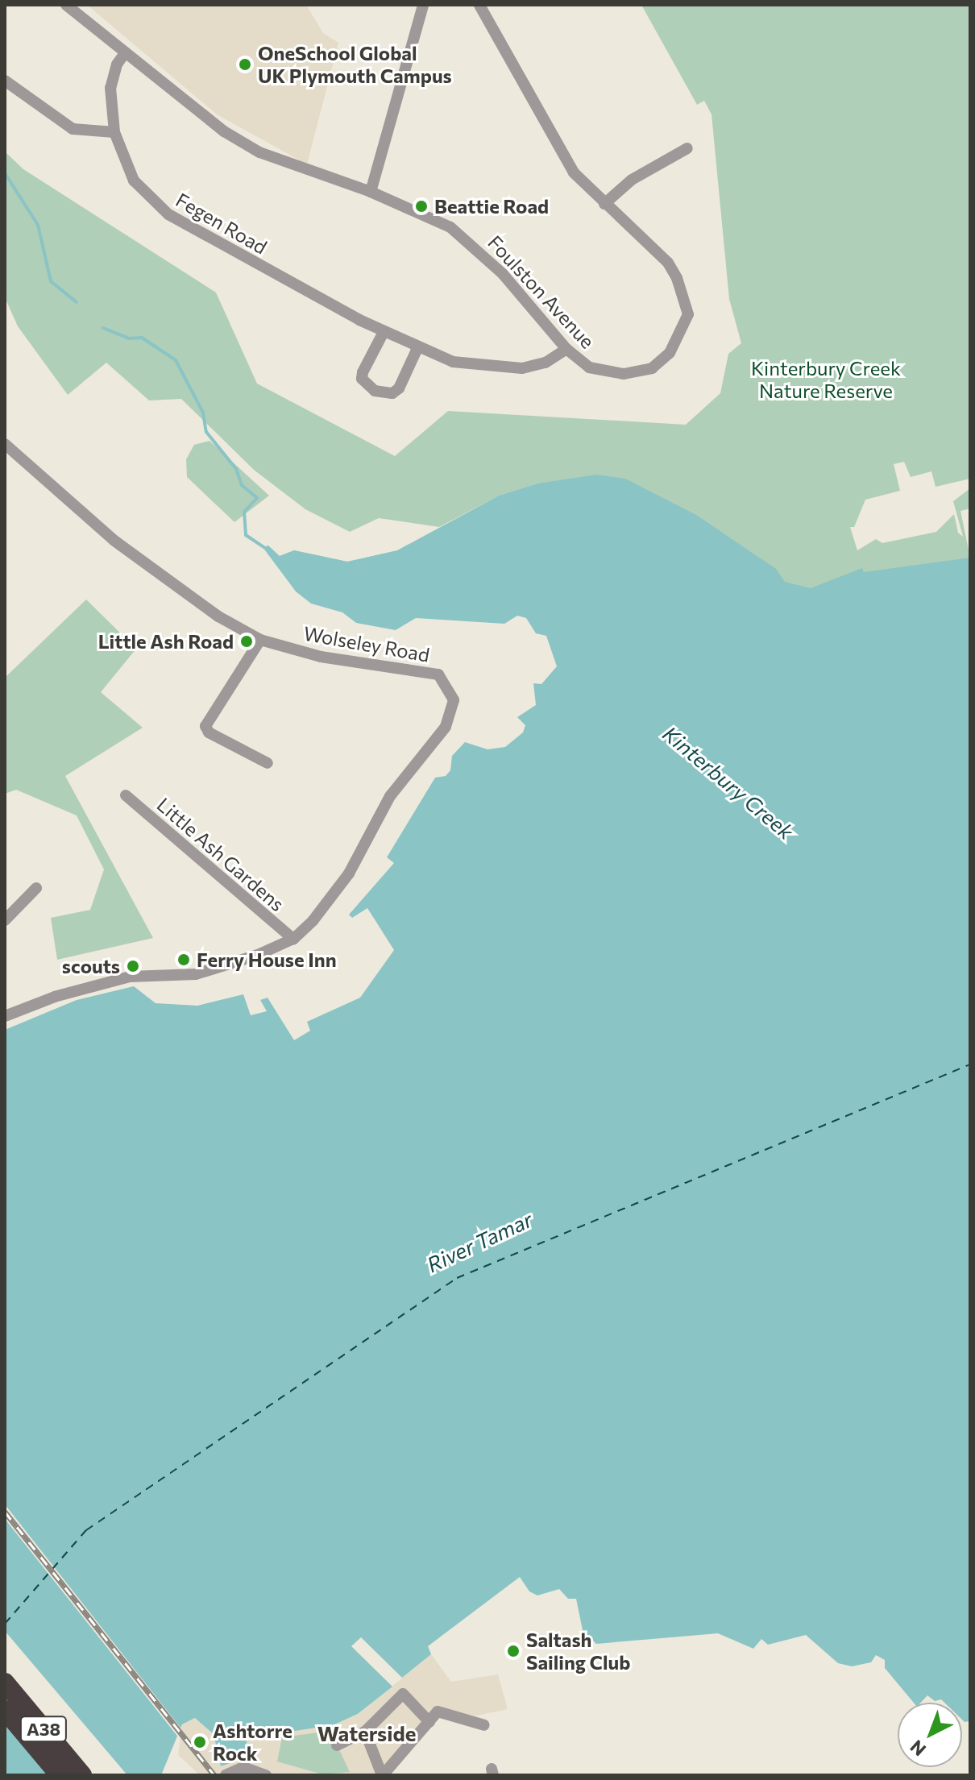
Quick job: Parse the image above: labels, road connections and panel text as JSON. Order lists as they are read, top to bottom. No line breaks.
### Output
{"streets":{"highway":["A38"],"street":["Fegen Road","Foulston Avenue","Wolseley Road","Little Ash Gardens"]},"crossings":[["Fegen Road","Foulston Avenue"],["Wolseley Road","Little Ash Gardens"]],"districts":["Waterside"],"water":["Kinterbury Creek","River Tamar"],"parks":["Kinterbury Creek Nature Reserve"],"places":["OneSchool Global UK Plymouth Campus","Beattie Road","Little Ash Road","Ferry House Inn","scouts","Saltash Sailing Club","Ashtorre Rock"],"north":"bottom left"}
